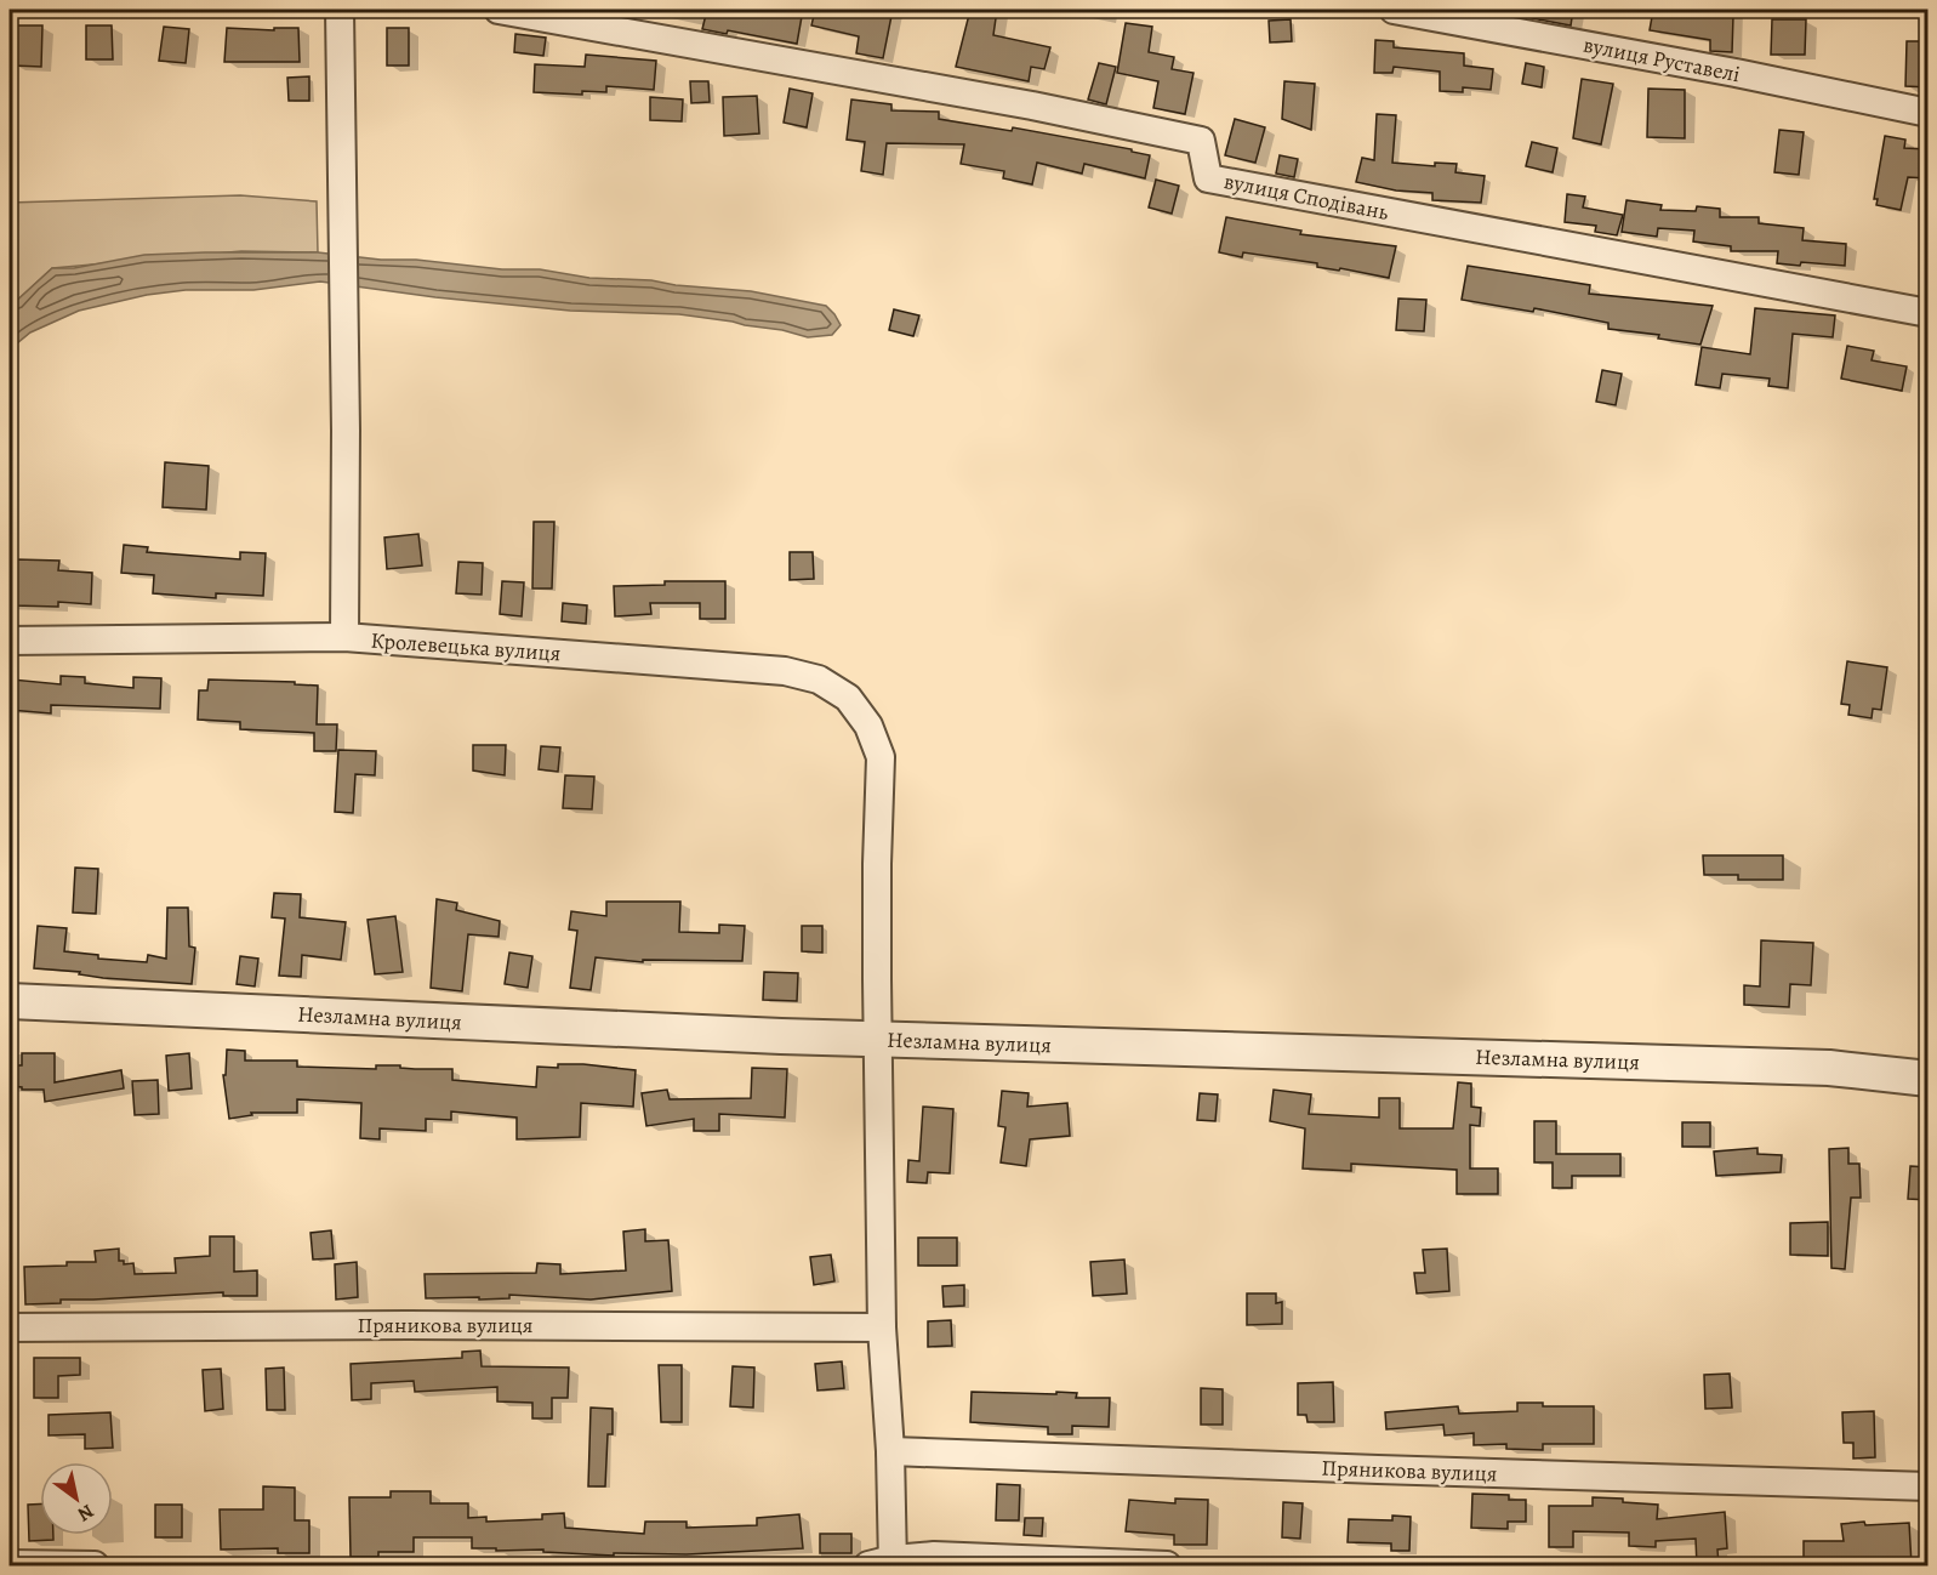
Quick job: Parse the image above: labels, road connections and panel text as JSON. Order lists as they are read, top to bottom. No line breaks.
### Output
{"streets":{"street":["вулиця Руставелі","вулиця Сподівань","Кролевецька вулиця","Незламна вулиця","Пряникова вулиця"]},"crossings":[["Кролевецька вулиця","Незламна вулиця"]],"north":"bottom right"}
